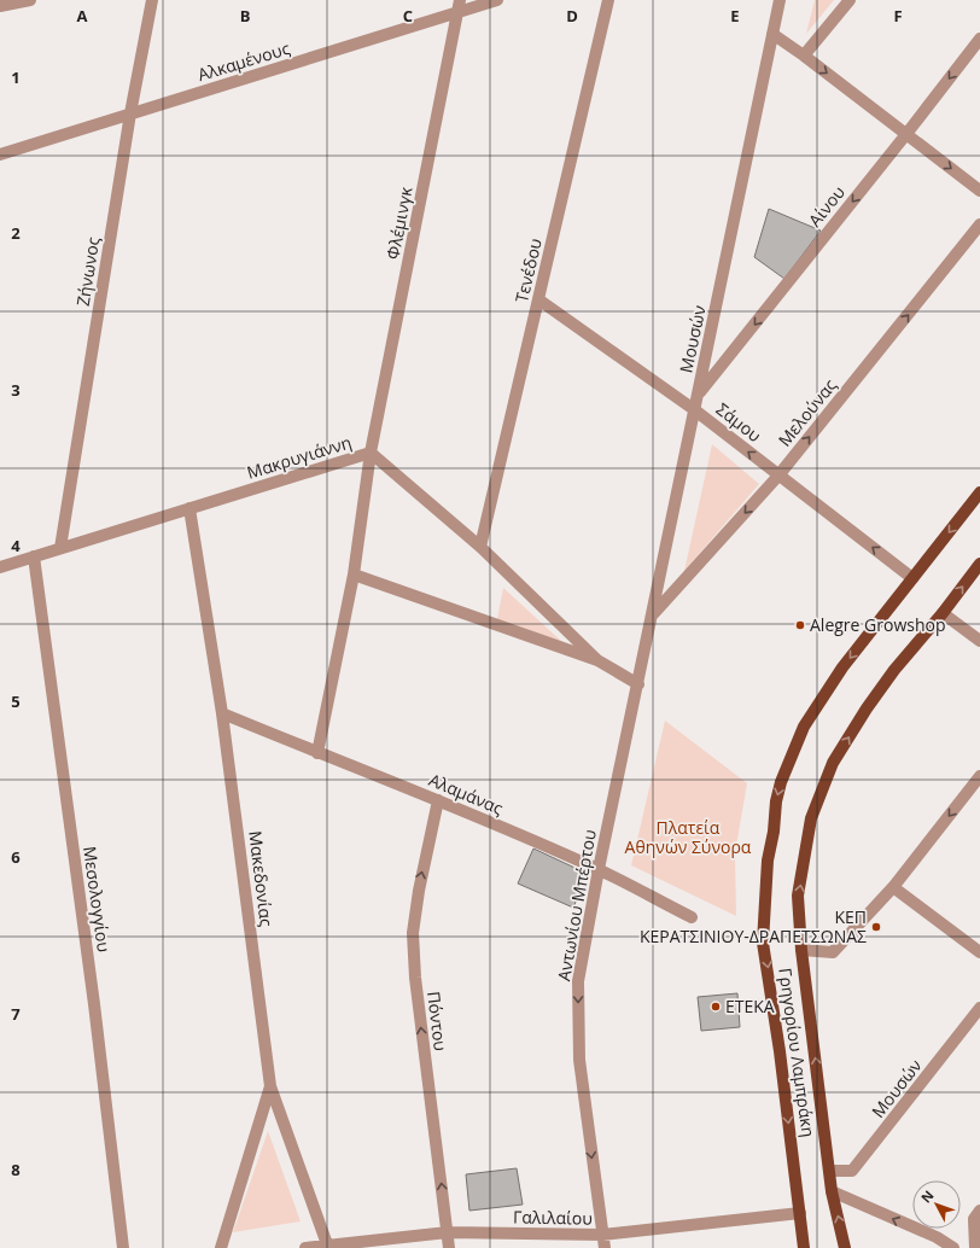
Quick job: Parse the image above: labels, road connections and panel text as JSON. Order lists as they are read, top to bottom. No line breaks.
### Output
{"streets":{"main road":["Γρηγορίου Λαμπράκη"],"street":["Αλκαμένους","Αίνου","Φλέμινγκ","Τενέδου","Ζήνωνος","Μουσών","Μελούνας","Σάμου","Μακρυγιάννη","Αλαμάνας","Μακεδονίας","Μεσολογγίου","Αντωνίου Μπέρτου","Πόντου","Γαλιλαίου"]},"crossings":[["Αλκαμένους","Φλέμινγκ"],["Αλκαμένους","Ζήνωνος"],["Αίνου","Μουσών"],["Φλέμινγκ","Μακρυγιάννη"],["Φλέμινγκ","Αλαμάνας"],["Τενέδου","Σάμου"],["Τενέδου","Μακρυγιάννη"],["Ζήνωνος","Μακρυγιάννη"],["Μουσών","Μελούνας"],["Μουσών","Σάμου"],["Μουσών","Αντωνίου Μπέρτου"],["Μουσών","Γρηγορίου Λαμπράκη"],["Μελούνας","Σάμου"],["Σάμου","Γρηγορίου Λαμπράκη"],["Μακρυγιάννη","Μακεδονίας"],["Μακρυγιάννη","Μεσολογγίου"],["Αλαμάνας","Μακεδονίας"],["Αλαμάνας","Αντωνίου Μπέρτου"],["Αλαμάνας","Πόντου"],["Αντωνίου Μπέρτου","Γαλιλαίου"],["Πόντου","Γαλιλαίου"],["Γρηγορίου Λαμπράκη","Γαλιλαίου"]],"one_way":["Αίνου","Σάμου","Αντωνίου Μπέρτου","Πόντου"],"parks":["Πλατεία Αθηνών Σύνορα"],"places":["Alegre Growshop","ΚΕΠ ΚΕΡΑΤΣΙΝΙΟΥ-ΔΡΑΠΕΤΣΩΝΑΣ","ΕΤΕΚΑ"],"north":"top left","grid":{"columns":["A","B","C","D","E","F"],"rows":["1","2","3","4","5","6","7","8"]}}
